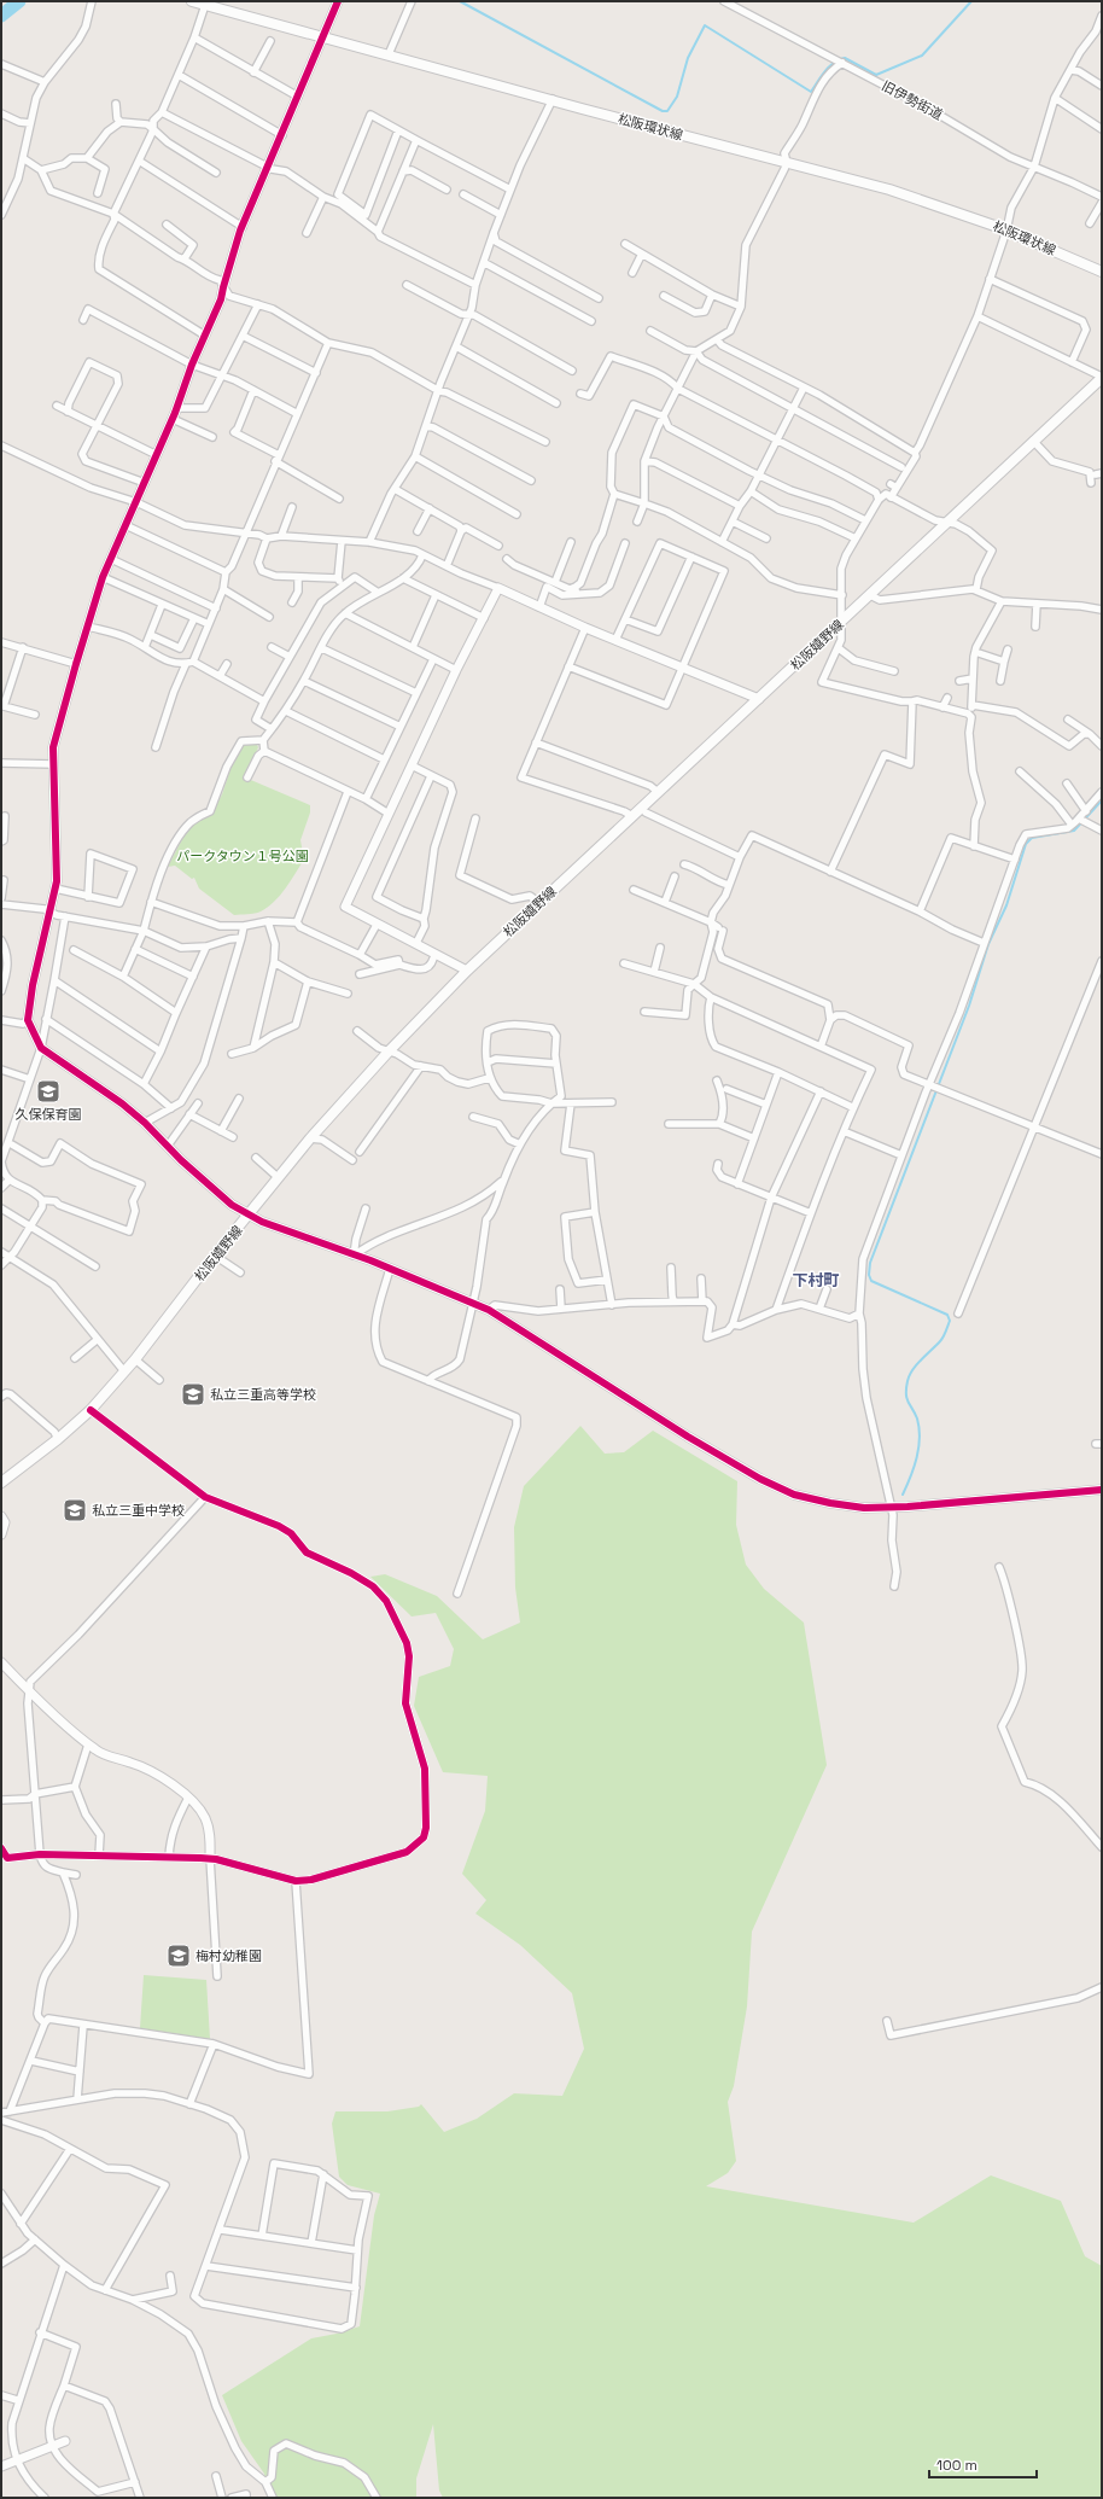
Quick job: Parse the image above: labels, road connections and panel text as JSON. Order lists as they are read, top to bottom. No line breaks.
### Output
{"streets":{"main road":["松阪環状線","松阪嬉野線"],"street":["旧伊勢街道"]},"districts":["下村町"],"parks":["パークタウン１号公園"],"places":{"school or university":["久保保育園","私立三重高等学校","私立三重中学校","梅村幼稚園"]},"scale_bar":"100 m"}
